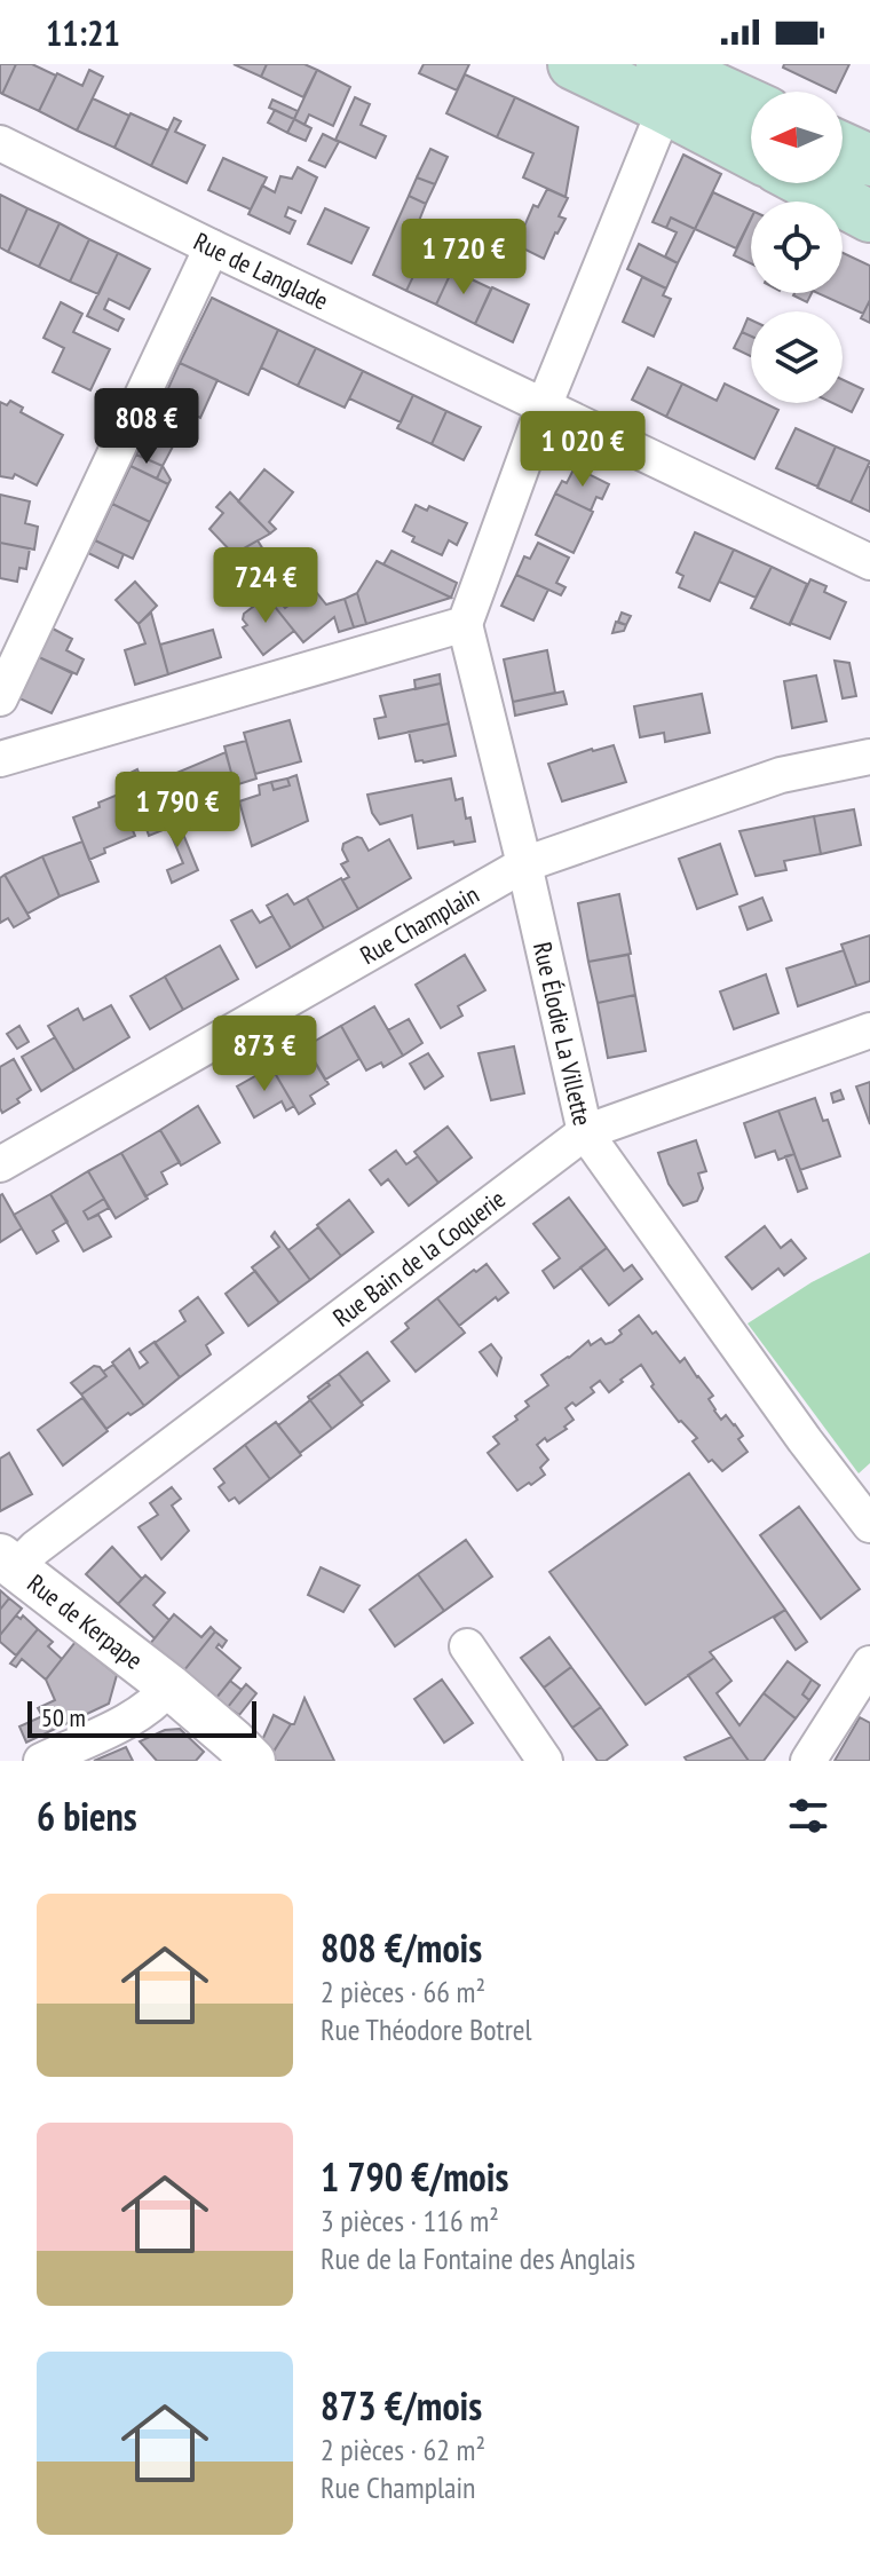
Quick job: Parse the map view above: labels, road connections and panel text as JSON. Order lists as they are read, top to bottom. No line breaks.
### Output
{"streets":{"street":["Rue de Langlade","Rue Champlain","Rue Élodie La Villette","Rue Bain de la Coquerie","Rue de Kerpape"]},"crossings":[["Rue Champlain","Rue Élodie La Villette"],["Rue Élodie La Villette","Rue Bain de la Coquerie"],["Rue Bain de la Coquerie","Rue de Kerpape"]],"scale_bar":"50 m","north":"left","page":{"status":"11:21","price":["1 720 €","808 €","1 020 €","724 €","1 790 €","873 €"],"scale":"50 m","heading":"6 biens","list":[{"name":"808 €/mois","note":"2 pièces · 66 m² · Rue Théodore Botrel"},{"name":"1 790 €/mois","note":"3 pièces · 116 m² · Rue de la Fontaine des Anglais"},{"name":"873 €/mois","note":"2 pièces · 62 m² · Rue Champlain"}]}}
